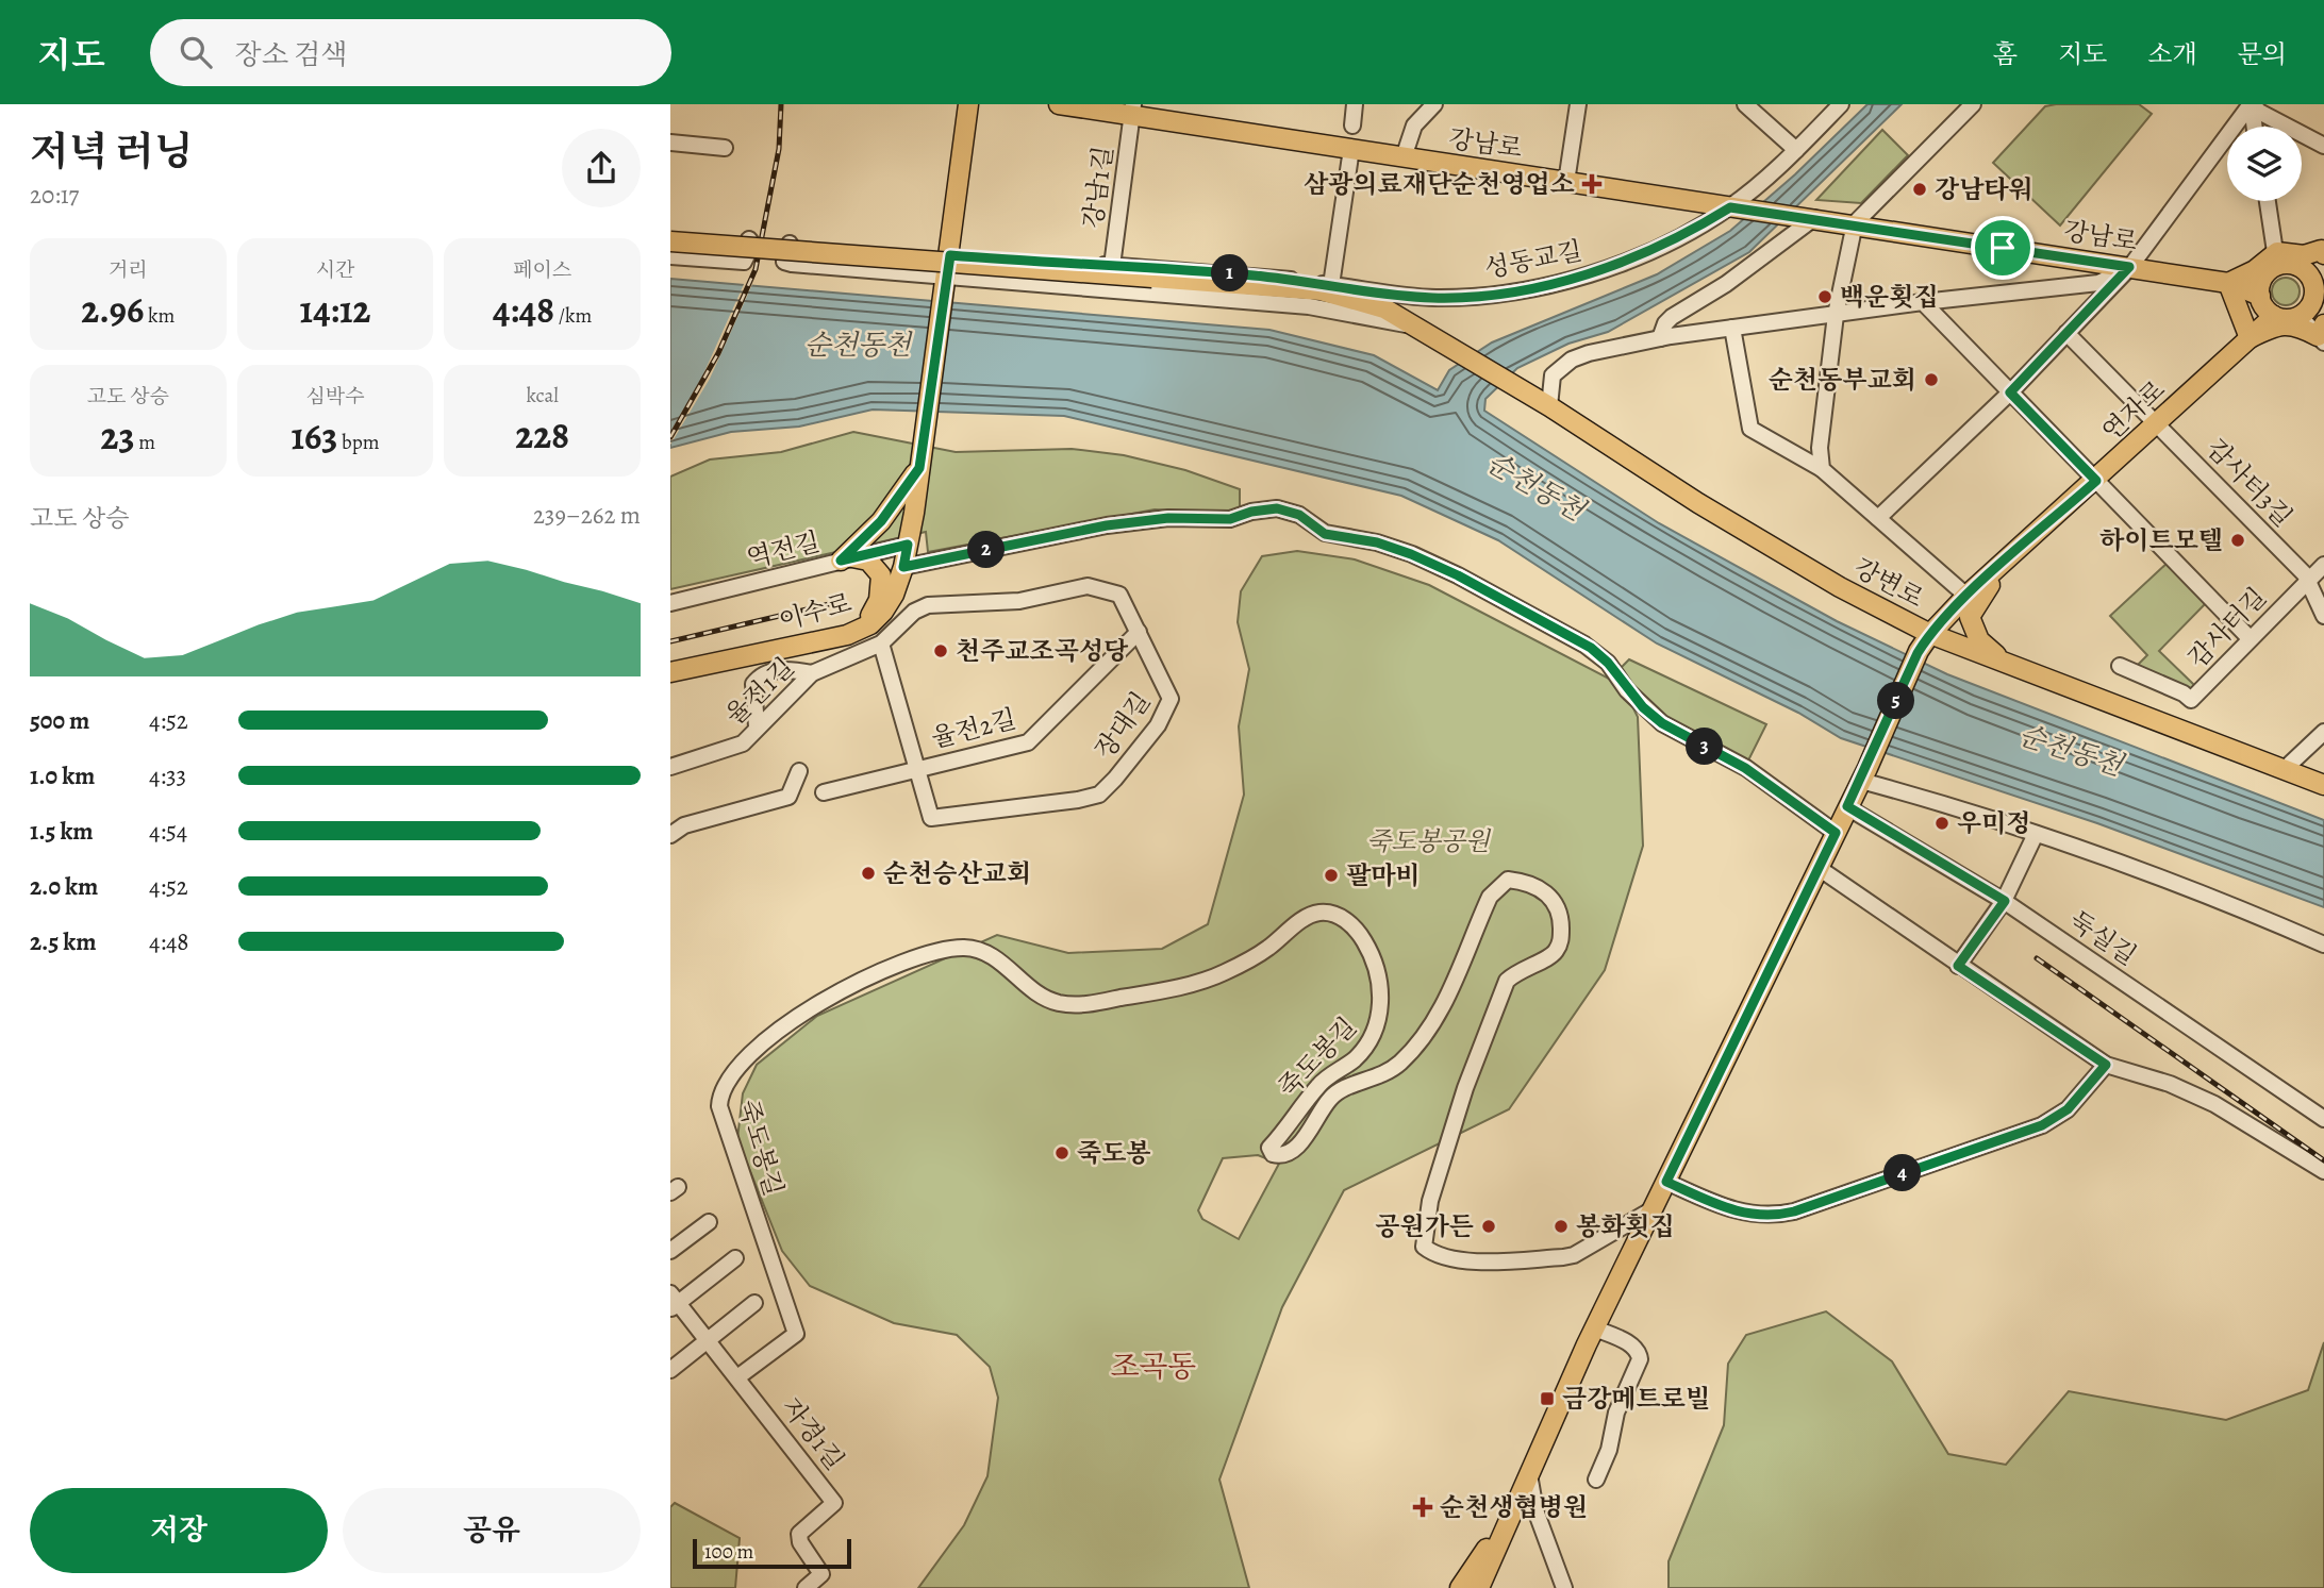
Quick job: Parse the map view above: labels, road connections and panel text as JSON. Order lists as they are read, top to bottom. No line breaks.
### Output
{"streets":{"main road":["강남로","연자로","강변로","이수로"],"street":["강남1길","성동교길","감사터3길","역전길","감사터길","율전1길","장대길","율전2길","둑실길","죽도봉길","자경1길"]},"crossings":[["강남로","강남1길"],["강남로","성동교길"],["강남로","연자로"],["연자로","감사터3길"],["연자로","강변로"],["연자로","둑실길"],["연자로","죽도봉길"],["감사터3길","감사터길"],["역전길","이수로"],["율전1길","장대길"],["장대길","율전2길"],["죽도봉길","자경1길"]],"districts":["조곡동"],"water":["순천동천"],"parks":["죽도봉공원"],"places":{"health":["삼광의료재단순천영업소","순천생협병원"],"other":["강남타워","백운횟집","순천동부교회","하이트모텔","천주교조곡성당","우미정","순천승산교회","팔마비","죽도봉","공원가든","봉화횟집"],"transit":["금강메트로빌"]},"scale_bar":"100 m","page":{"header":"지도","search":"장소 검색","nav":["홈","지도","소개","문의"],"heading":["저녁 러닝","20:17"],"stats":[["거리","2.96 km"],["시간","14:12"],["페이스","4:48 /km"],["고도 상승","23 m"],["심박수","163 bpm"],["kcal","228"]],"pins":["1","2","5","3","4"],"chart":["고도 상승","239–262 m"],"list":[{"name":"500 m","note":"4:52"},{"name":"1.0 km","note":"4:33"},{"name":"1.5 km","note":"4:54"},{"name":"2.0 km","note":"4:52"},{"name":"2.5 km","note":"4:48"}],"buttons":["저장","공유"],"scale":"100 m"}}
